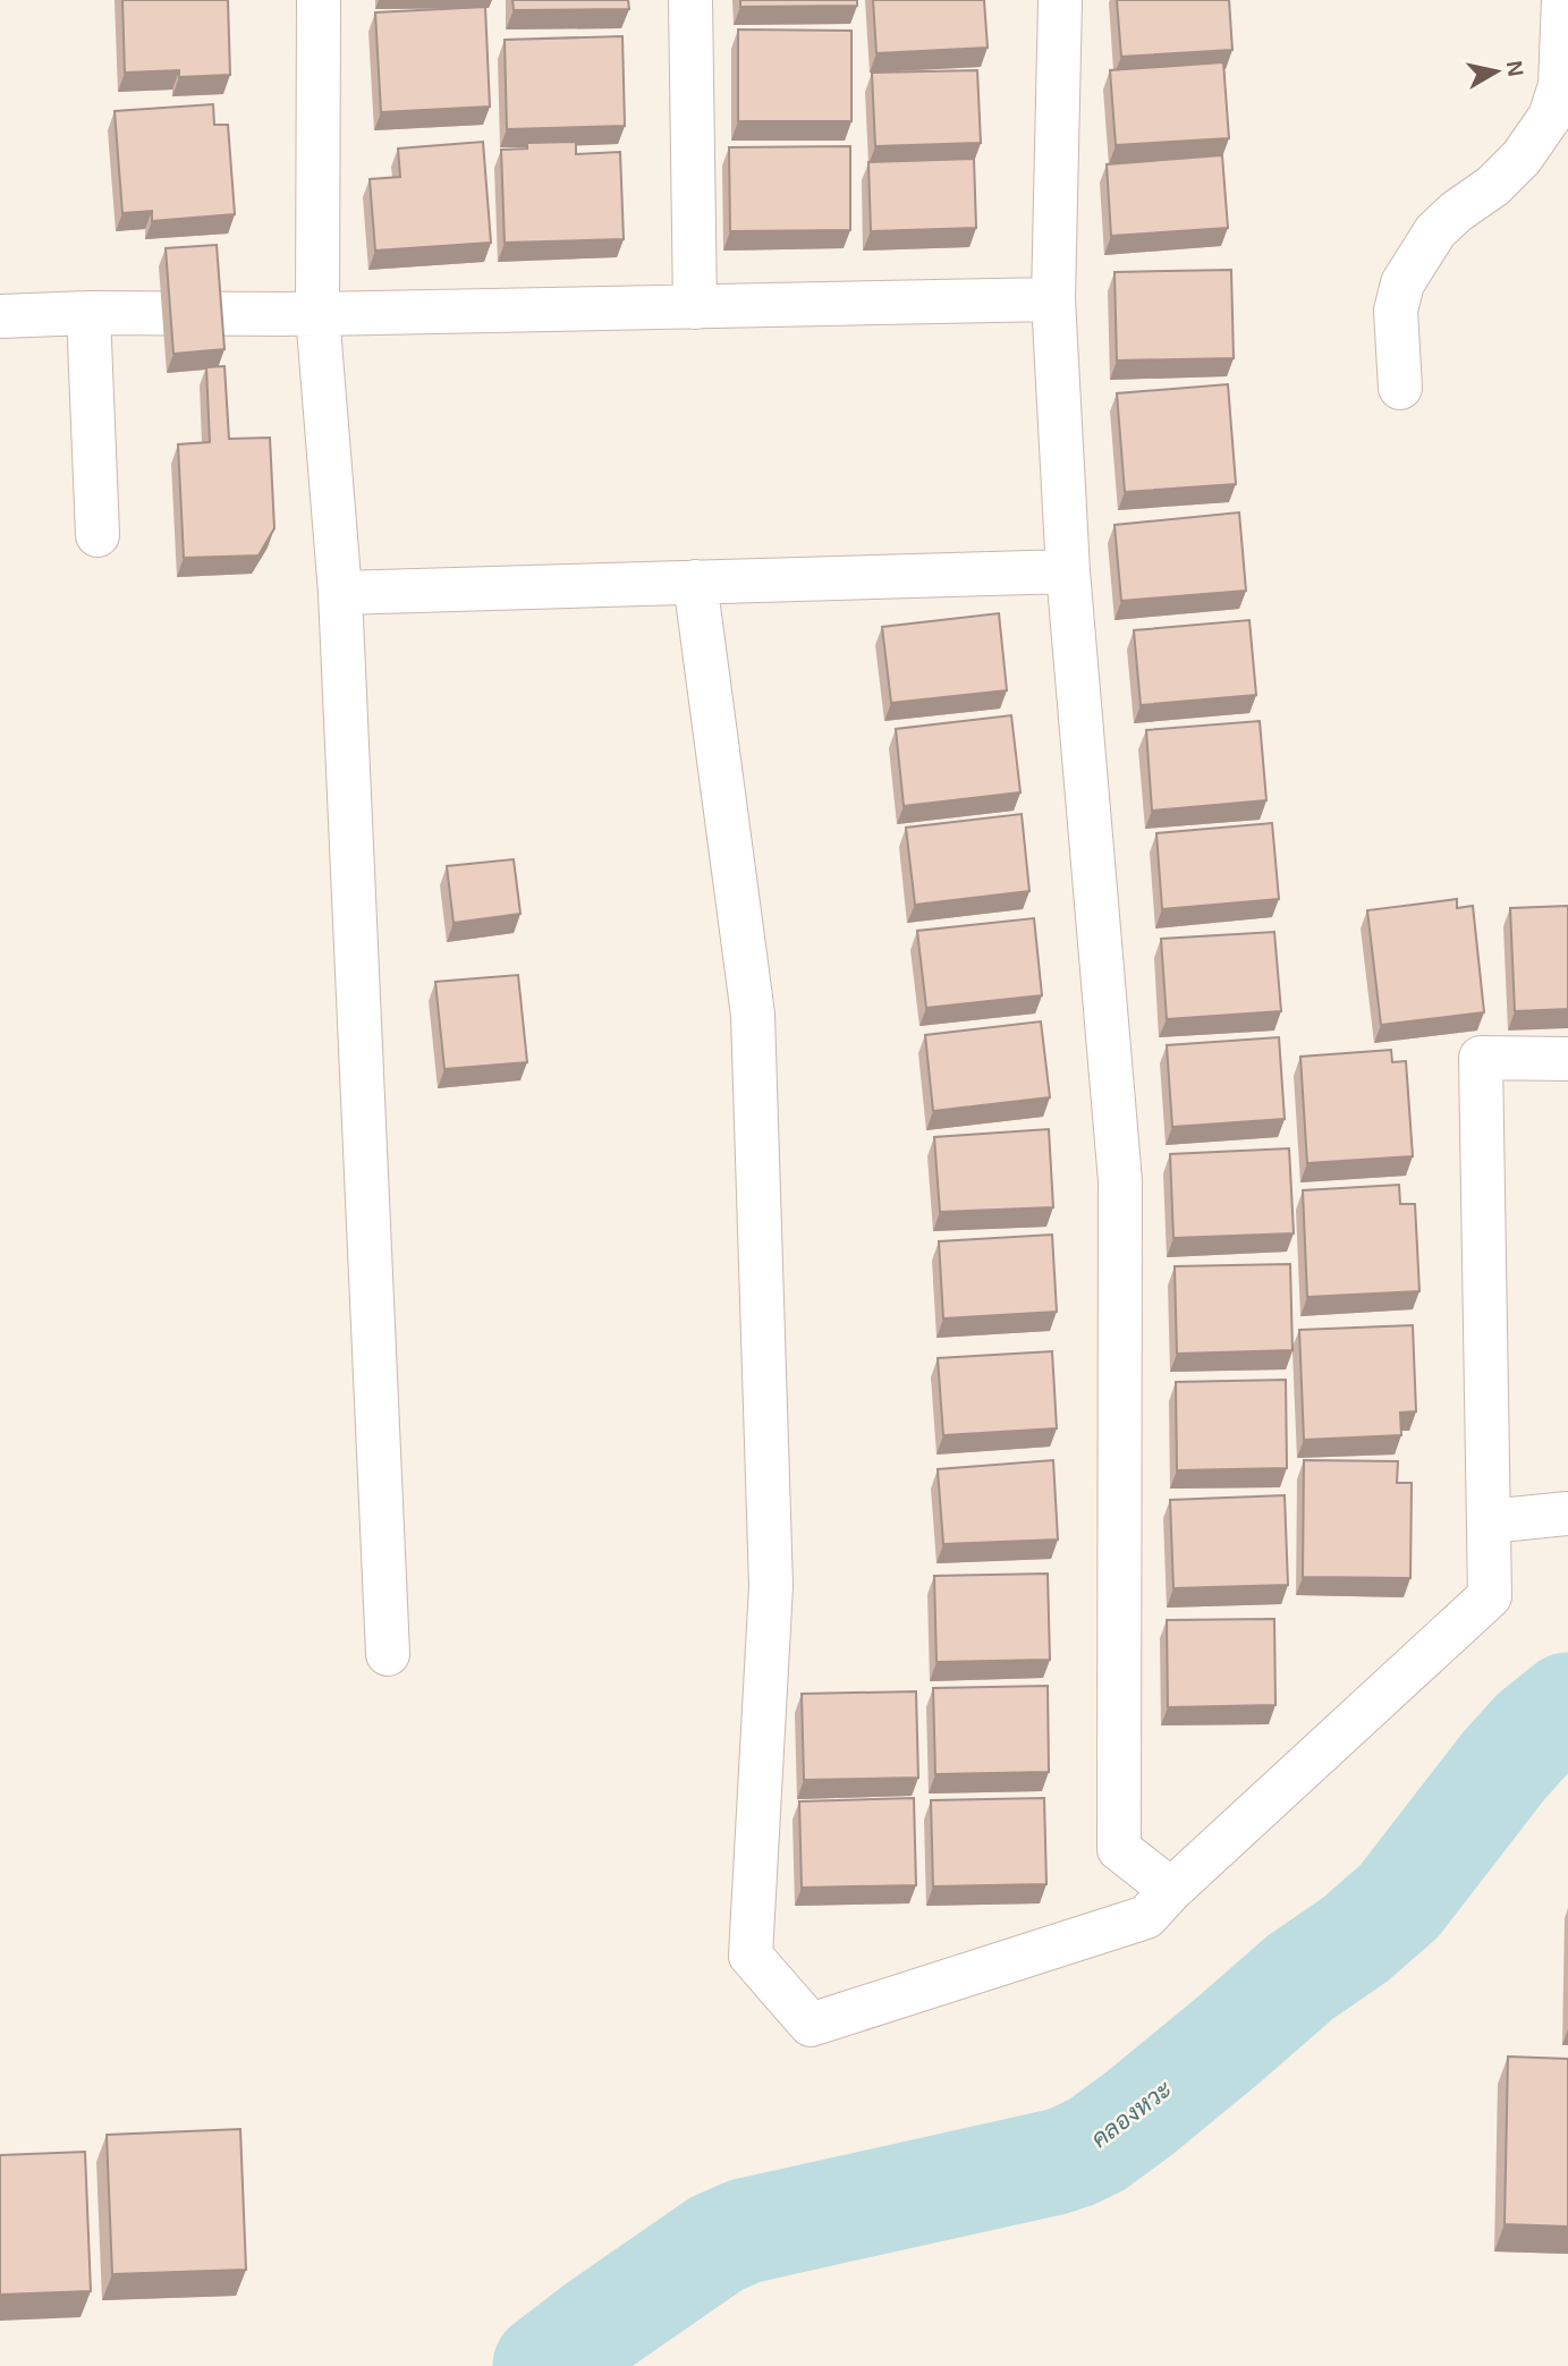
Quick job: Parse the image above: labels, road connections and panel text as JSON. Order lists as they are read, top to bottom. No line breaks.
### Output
{"water":["คลองหวะ"],"north":"right"}
